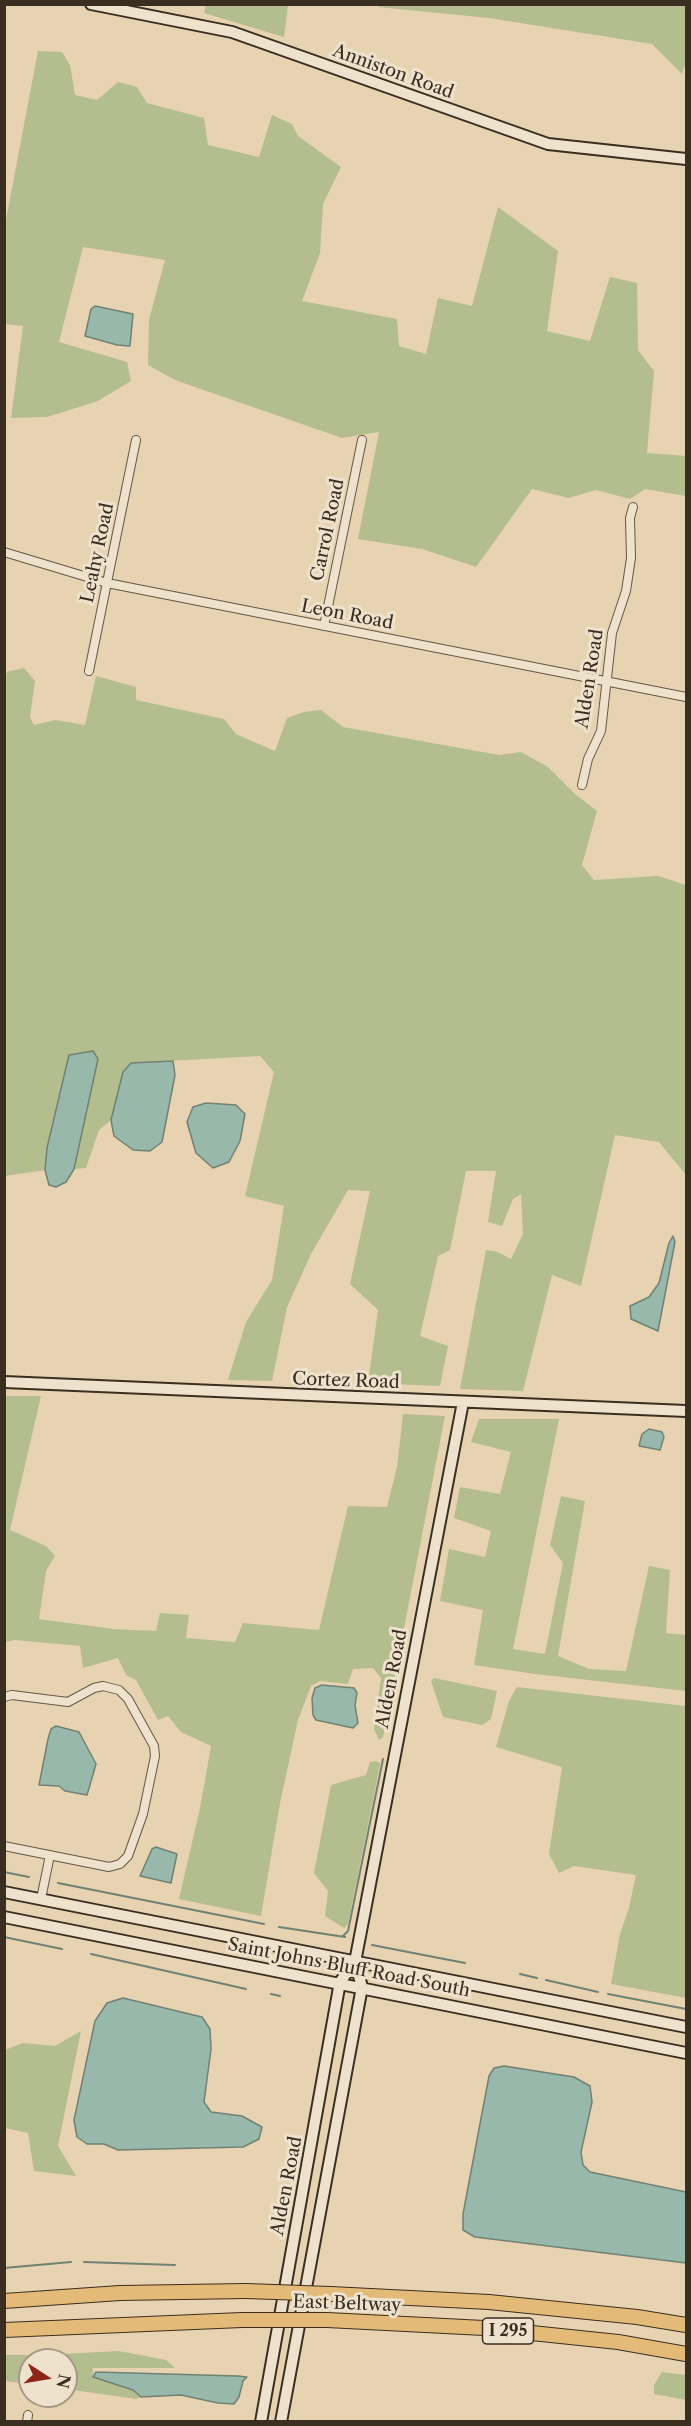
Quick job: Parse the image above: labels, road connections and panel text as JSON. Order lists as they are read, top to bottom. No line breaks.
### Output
{"streets":{"highway":["East Beltway","I 295"],"street":["Anniston Road","Carrol Road","Leahy Road","Leon Road","Alden Road","Cortez Road","Saint Johns Bluff Road South"]},"crossings":[["Carrol Road","Leon Road"],["Leahy Road","Leon Road"],["Leon Road","Alden Road"],["Alden Road","Cortez Road"],["Alden Road","Saint Johns Bluff Road South"]],"north":"right"}
